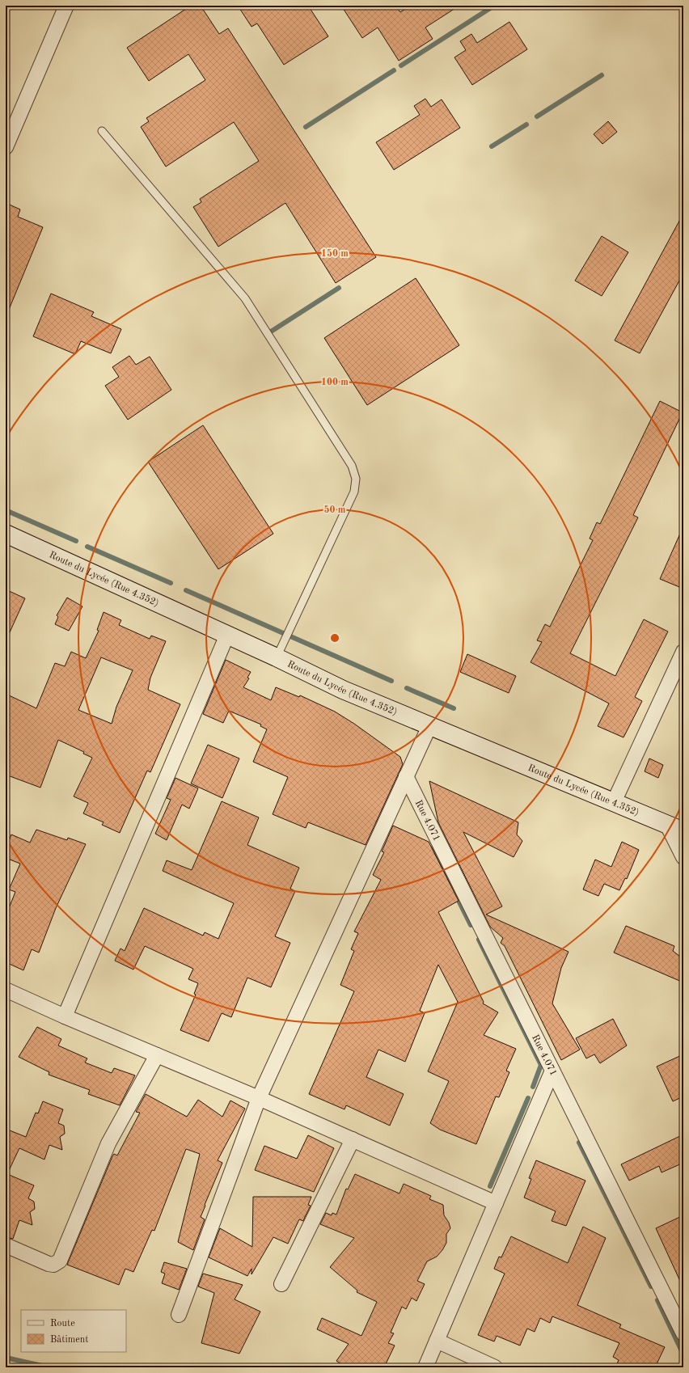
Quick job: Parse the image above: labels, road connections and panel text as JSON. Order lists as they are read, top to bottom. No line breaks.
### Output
{"streets":{"main road":["Route du Lycée (Rue 4.352)"],"street":["Rue 4.071"]},"legend":["Route","Bâtiment"],"rings":["150 m","100 m","50 m"]}
